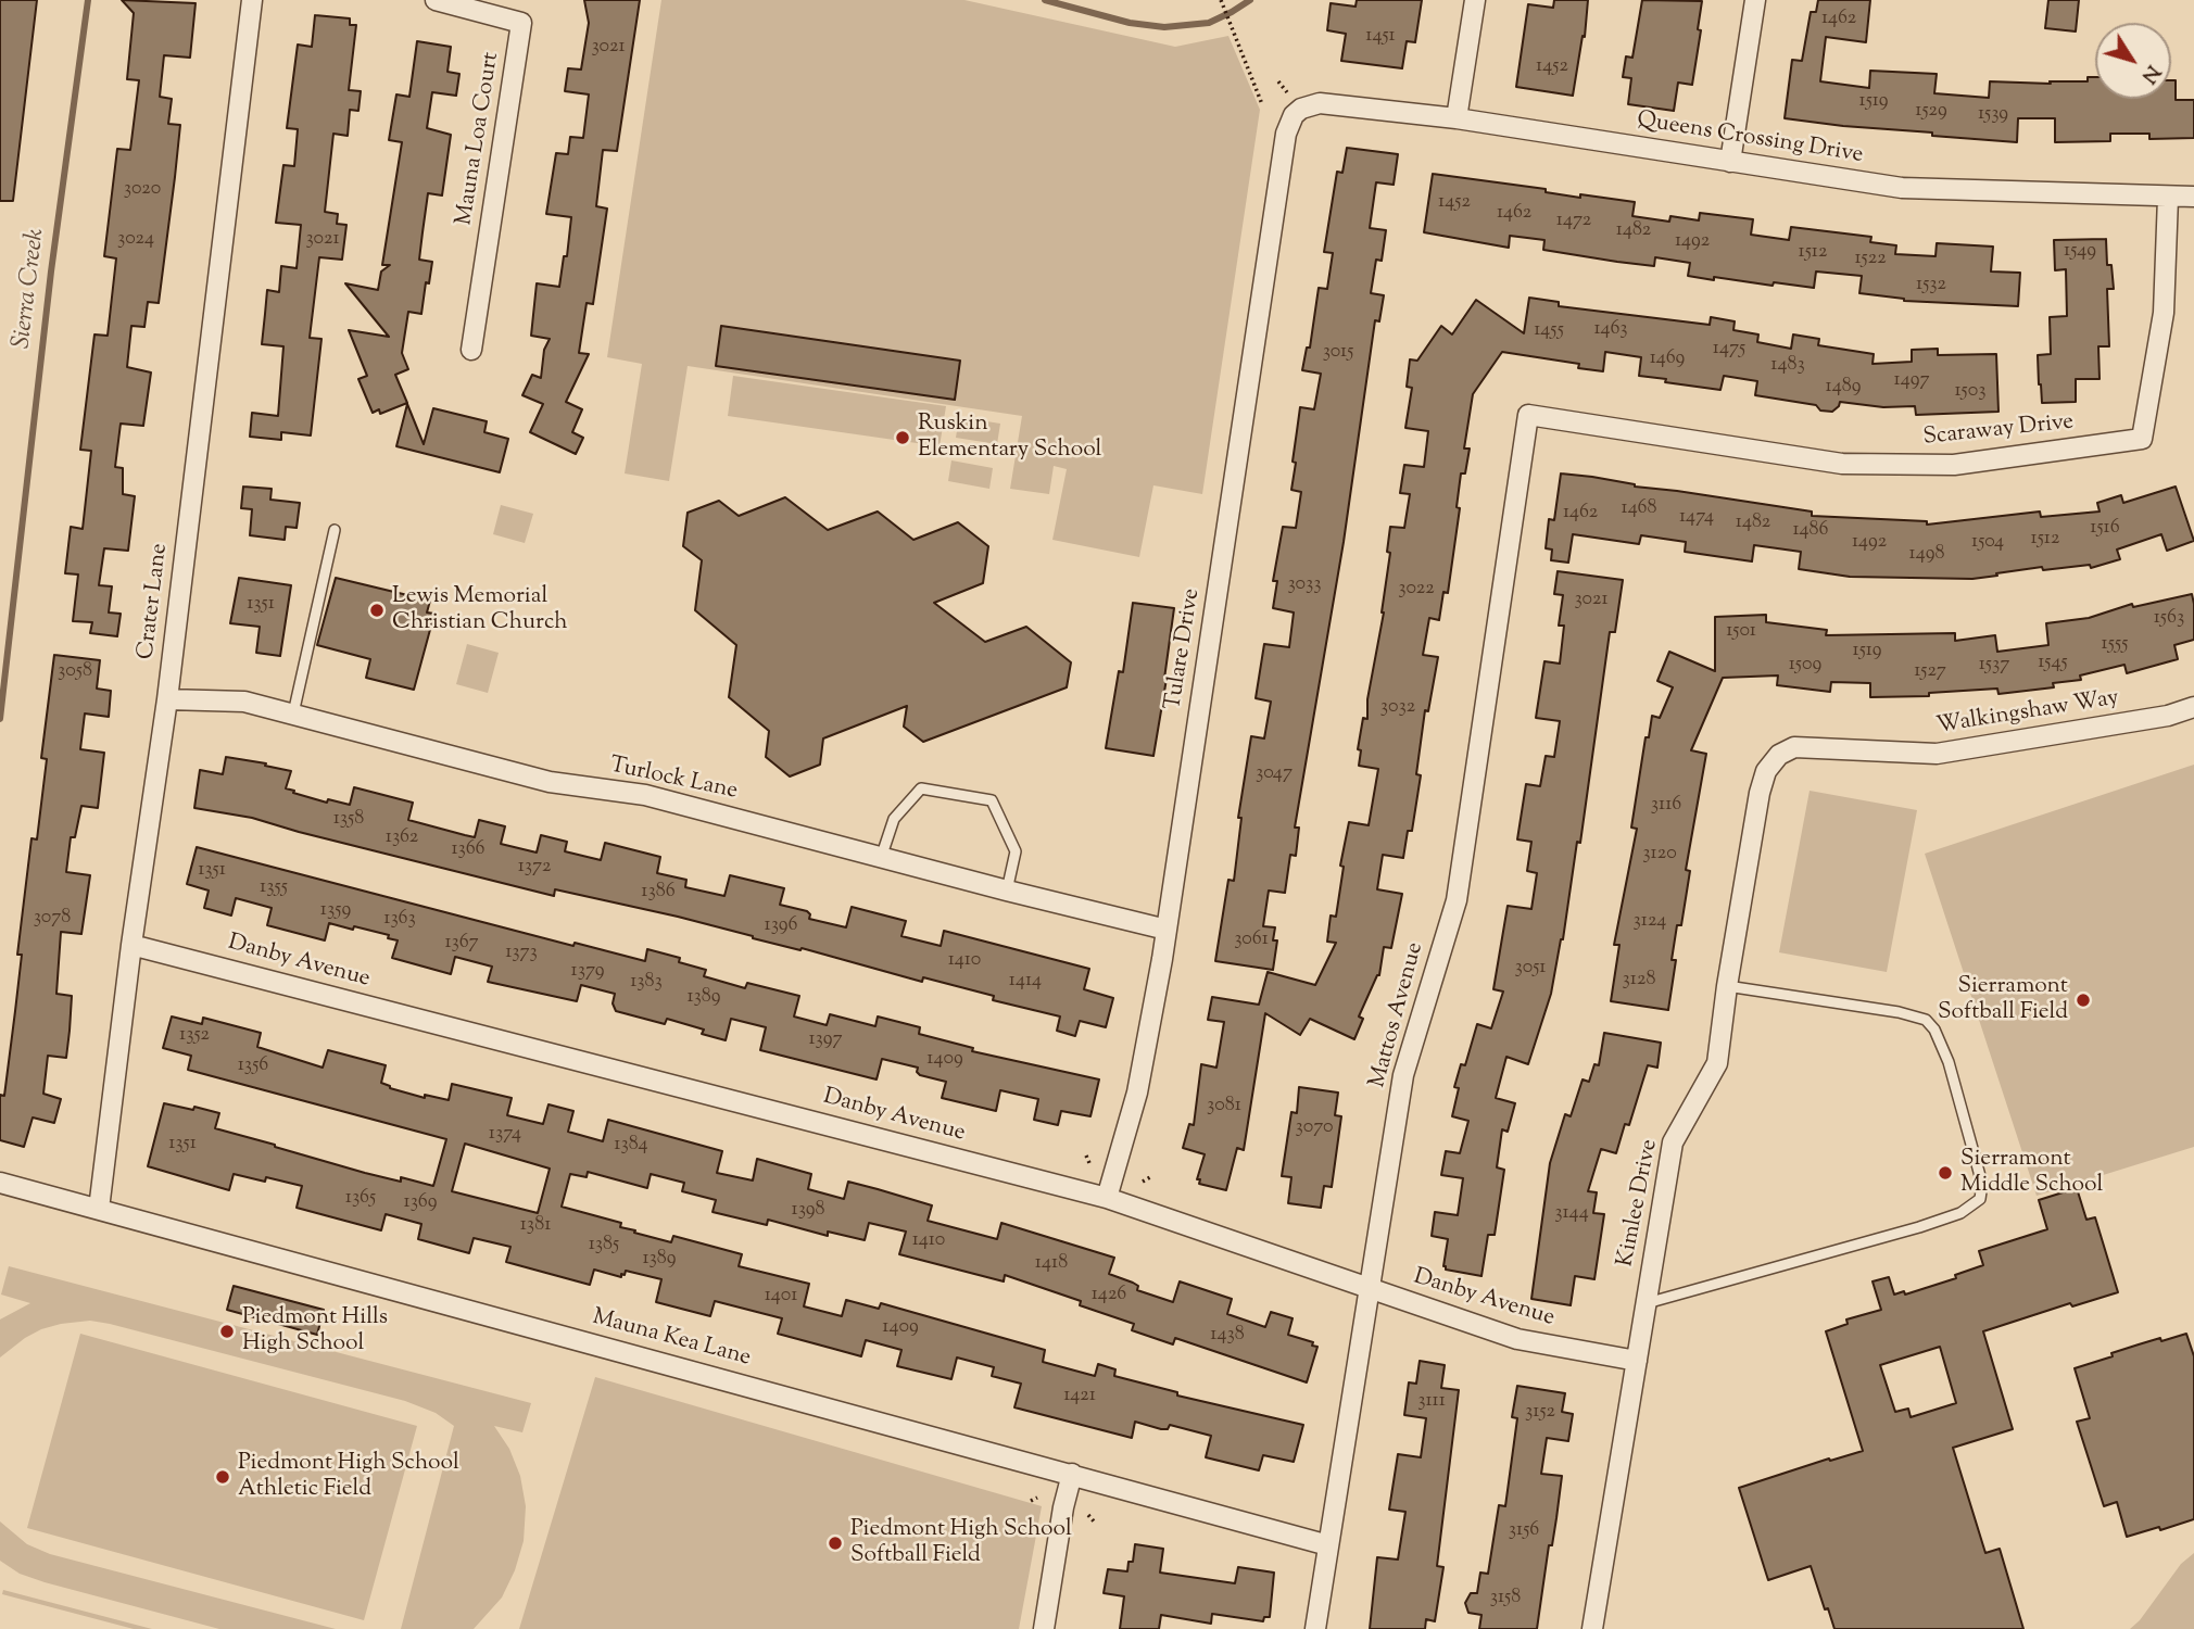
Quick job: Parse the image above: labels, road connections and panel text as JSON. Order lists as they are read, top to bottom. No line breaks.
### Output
{"streets":{"street":["Mauna Loa Court","Queens Crossing Drive","Scaraway Drive","Crater Lane","Tulare Drive","Walkingshaw Way","Turlock Lane","Danby Avenue","Mattos Avenue","Kimlee Drive","Mauna Kea Lane"]},"crossings":[["Queens Crossing Drive","Scaraway Drive"],["Queens Crossing Drive","Tulare Drive"],["Scaraway Drive","Mattos Avenue"],["Crater Lane","Turlock Lane"],["Crater Lane","Danby Avenue"],["Crater Lane","Mauna Kea Lane"],["Tulare Drive","Turlock Lane"],["Tulare Drive","Danby Avenue"],["Walkingshaw Way","Kimlee Drive"],["Danby Avenue","Mattos Avenue"],["Danby Avenue","Kimlee Drive"],["Mattos Avenue","Mauna Kea Lane"]],"water":["Sierra Creek"],"places":["Ruskin Elementary School","Lewis Memorial Christian Church","Sierramont Softball Field","Sierramont Middle School","Piedmont Hills High School","Piedmont High School Athletic Field","Piedmont High School Softball Field"],"house_numbers":["1462","1451","3021","1452","1519","1529","1539","3020","1452","1462","1472","1482","3024","3021","1492","1549","1512","1522","1532","1463","1455","1475","3015","1469","1483","1497","1489","1503","1468","1462","1474","1482","1516","1486","1512","1492","1504","1498","3033","3022","3021","1351","1563","1501","1555","1519","1545","1509","1537","3058","1527","3032","3047","3116","1358","1362","1366","3120","1372","1351","1355","1386","1359","3078","1363","3124","1396","3061","1367","1373","1410","3051","1379","3128","1414","1383","1389","1352","1397","1409","1356","3081","3070","1374","1351","1384","1365","1369","1398","3144","1381","1410","1385","1389","1418","1426","1401","1409","1438","1421","3111","3152","3156","3158"],"north":"bottom right"}
